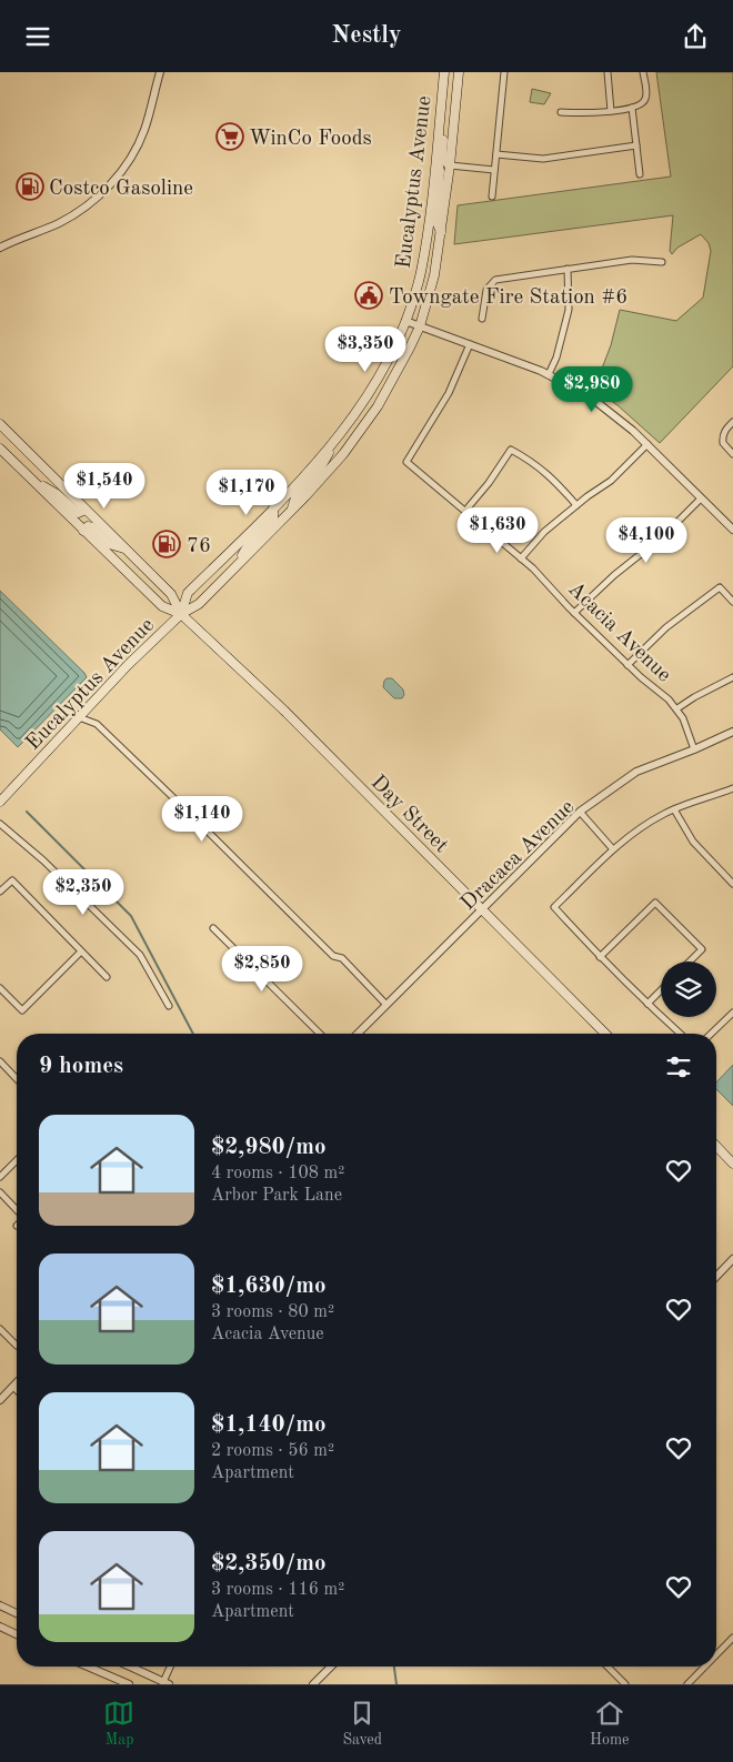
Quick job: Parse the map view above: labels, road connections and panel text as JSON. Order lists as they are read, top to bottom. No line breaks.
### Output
{"streets":{"main road":["Eucalyptus Avenue","Day Street"],"street":["Acacia Avenue","Dracaea Avenue"]},"crossings":[["Eucalyptus Avenue","Day Street"],["Acacia Avenue","Dracaea Avenue"],["Day Street","Dracaea Avenue"]],"places":{"supermarket":["WinCo Foods"],"fuel station":["Costco Gasoline","76"],"public building":["Towngate Fire Station #6"]},"page":{"header":"Nestly","price":["$3,350","$2,980","$1,540","$1,170","$1,630","$4,100","$1,140","$2,350","$2,850"],"heading":"9 homes","list":[{"name":"$2,980/mo","note":"4 rooms · 108 m² · Arbor Park Lane"},{"name":"$1,630/mo","note":"3 rooms · 80 m² · Acacia Avenue"},{"name":"$1,140/mo","note":"2 rooms · 56 m² · Apartment"},{"name":"$2,350/mo","note":"3 rooms · 116 m² · Apartment"}],"tabs":["Map","Saved","Home"]}}
